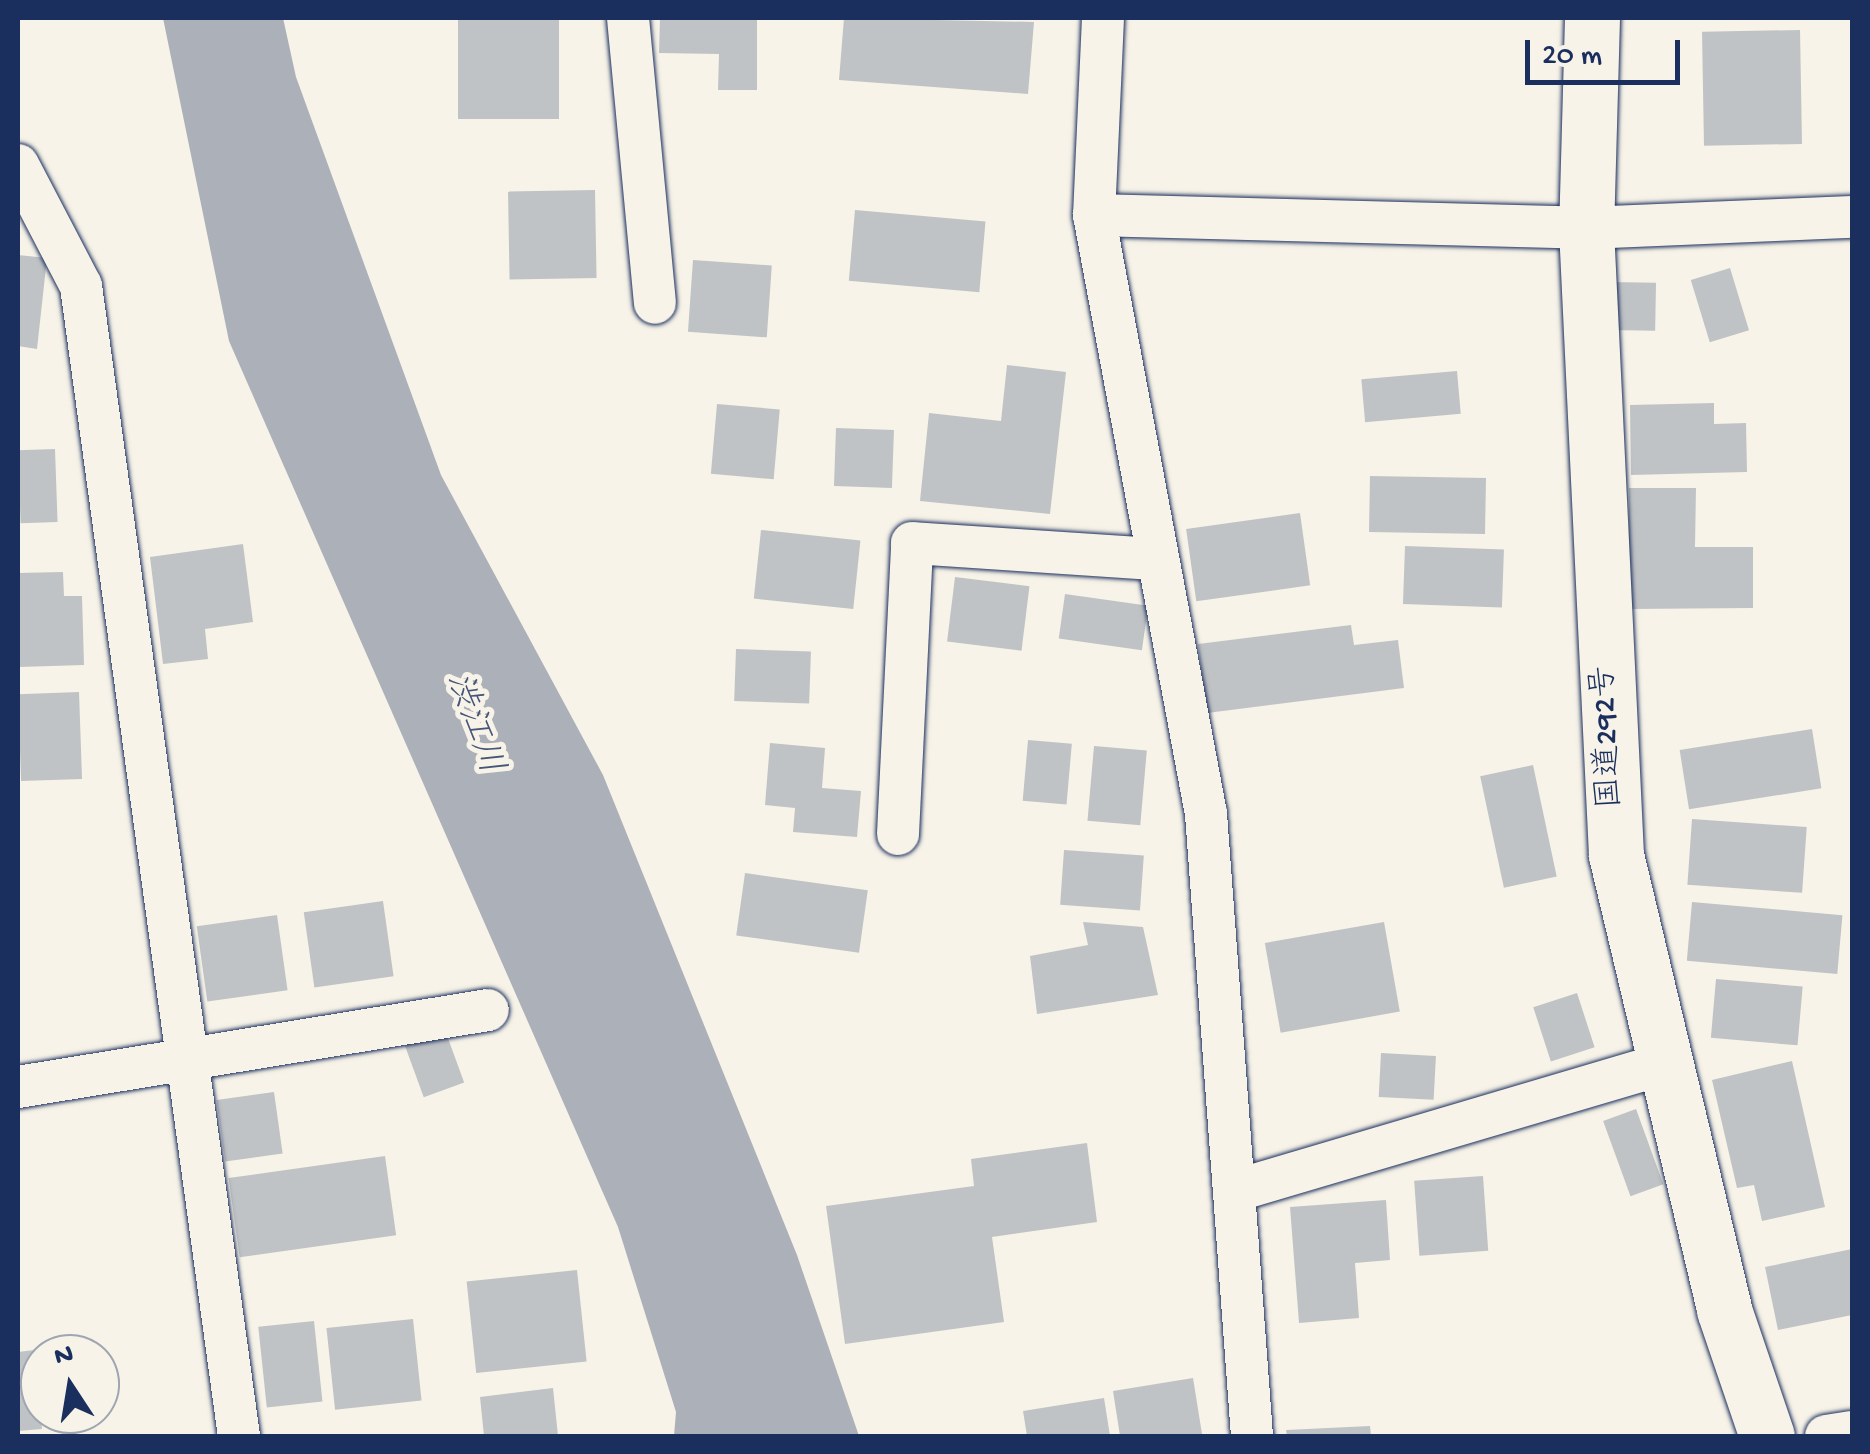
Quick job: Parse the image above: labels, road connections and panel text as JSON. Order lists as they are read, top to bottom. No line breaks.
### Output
{"streets":{"highway":["国道292号"]},"water":["渋江川"],"scale_bar":"20 m","north":"top"}
